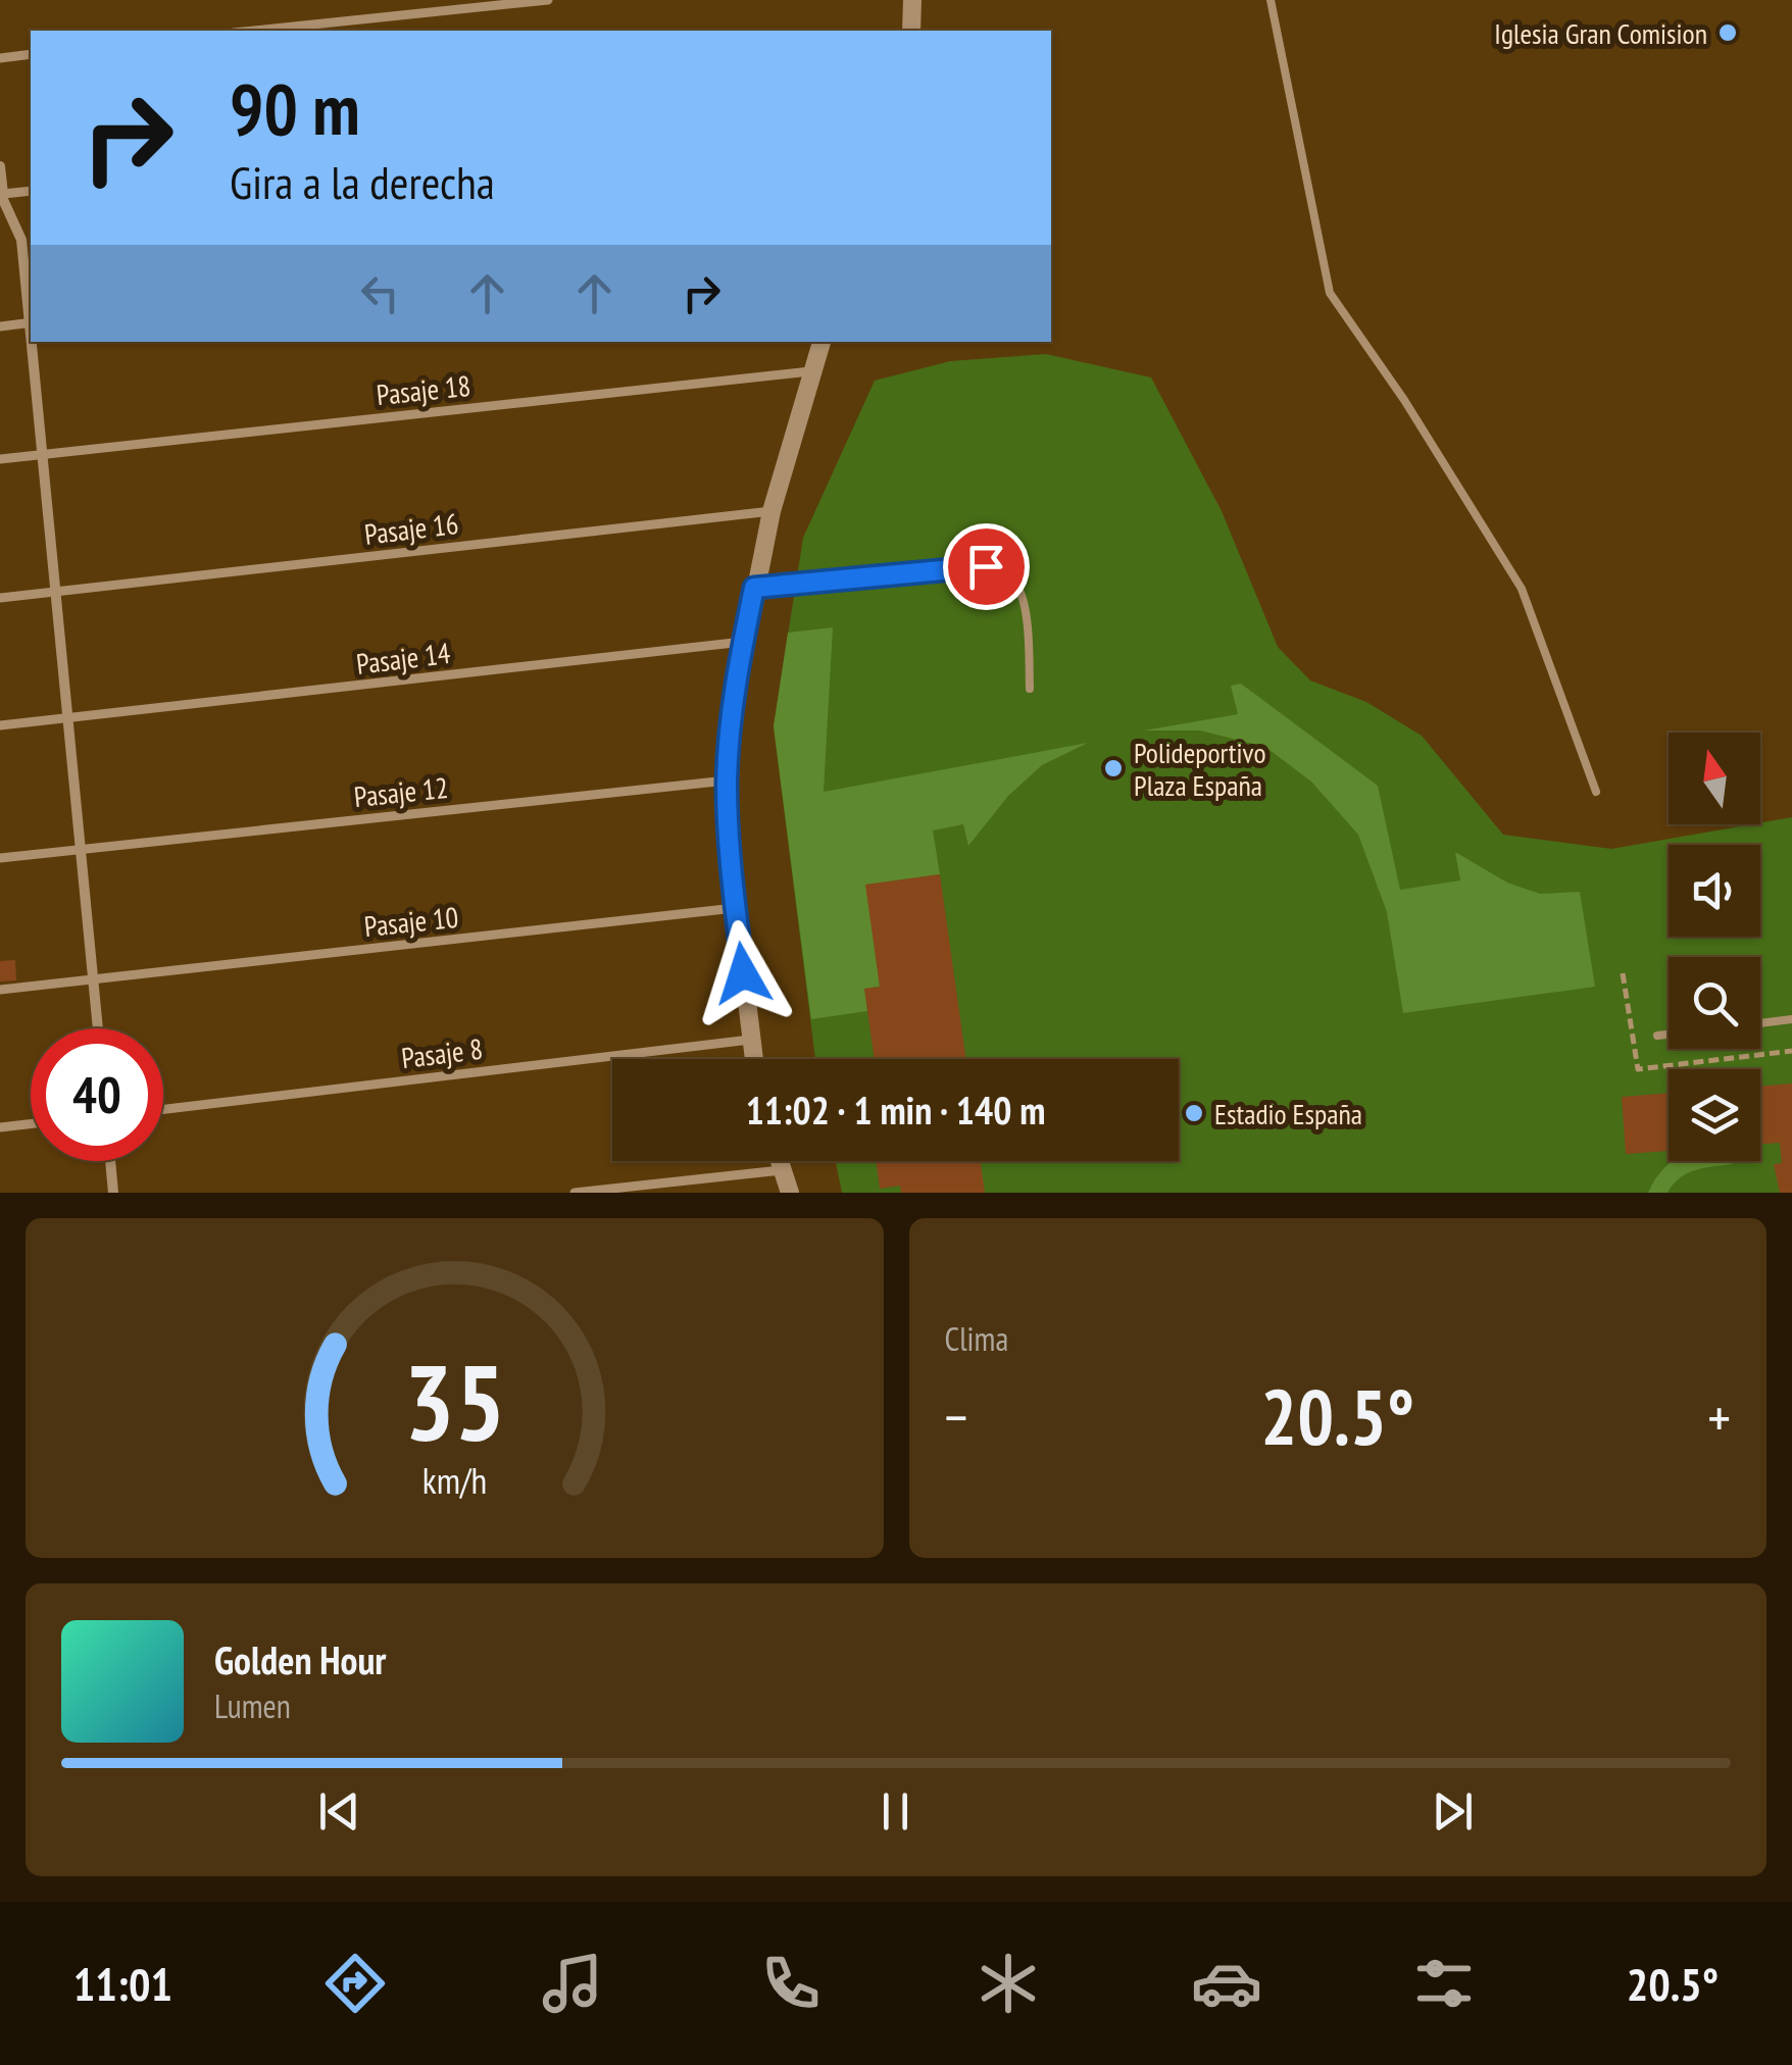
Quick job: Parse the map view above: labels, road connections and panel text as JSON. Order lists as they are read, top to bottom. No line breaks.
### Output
{"streets":{"street":["Pasaje 18","Pasaje 16","Pasaje 14","Pasaje 12","Pasaje 10","Pasaje 8"]},"places":["Iglesia Gran Comision","Polideportivo Plaza España","Estadio España"],"north":"top","page":{"turn":["90 m","Gira a la derecha"],"limit":"40","trip":"11:02 · 1 min · 140 m","tile":"Clima","heat":["−","20.5°","+"],"song":["Golden Hour","Lumen"],"tabs":["11:01","20.5°"],"gauge":["35","km/h"]}}
